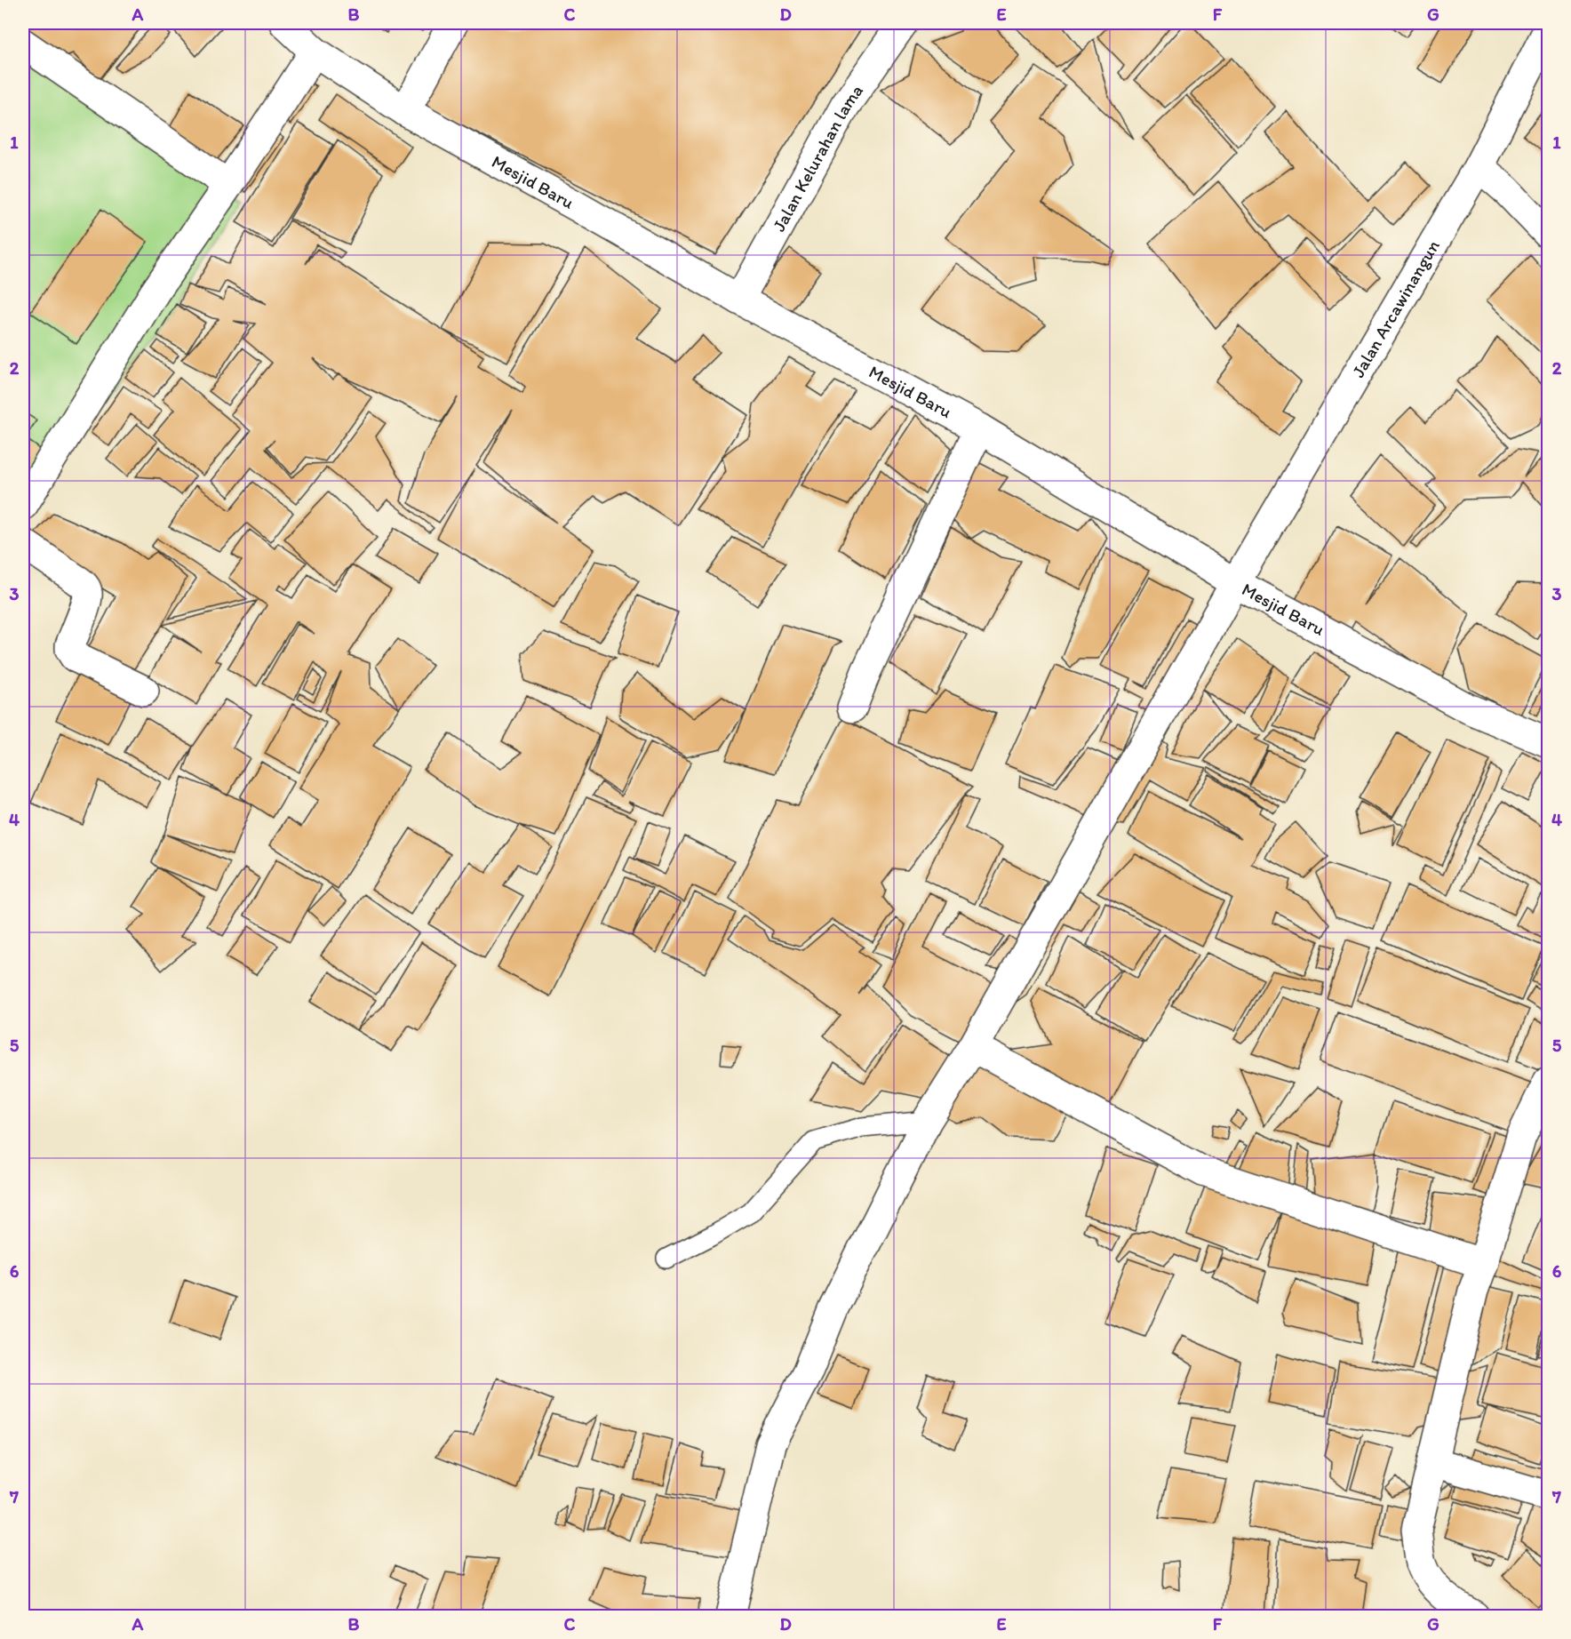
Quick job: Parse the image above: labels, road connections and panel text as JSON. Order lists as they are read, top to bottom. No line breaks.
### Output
{"streets":{"street":["Jalan Kelurahan lama","Mesjid Baru","Jalan Arcawinangun"]},"crossings":[["Jalan Kelurahan lama","Mesjid Baru"],["Mesjid Baru","Jalan Arcawinangun"]],"grid":{"columns":["A","B","C","D","E","F","G"],"rows":["1","2","3","4","5","6","7"]}}
